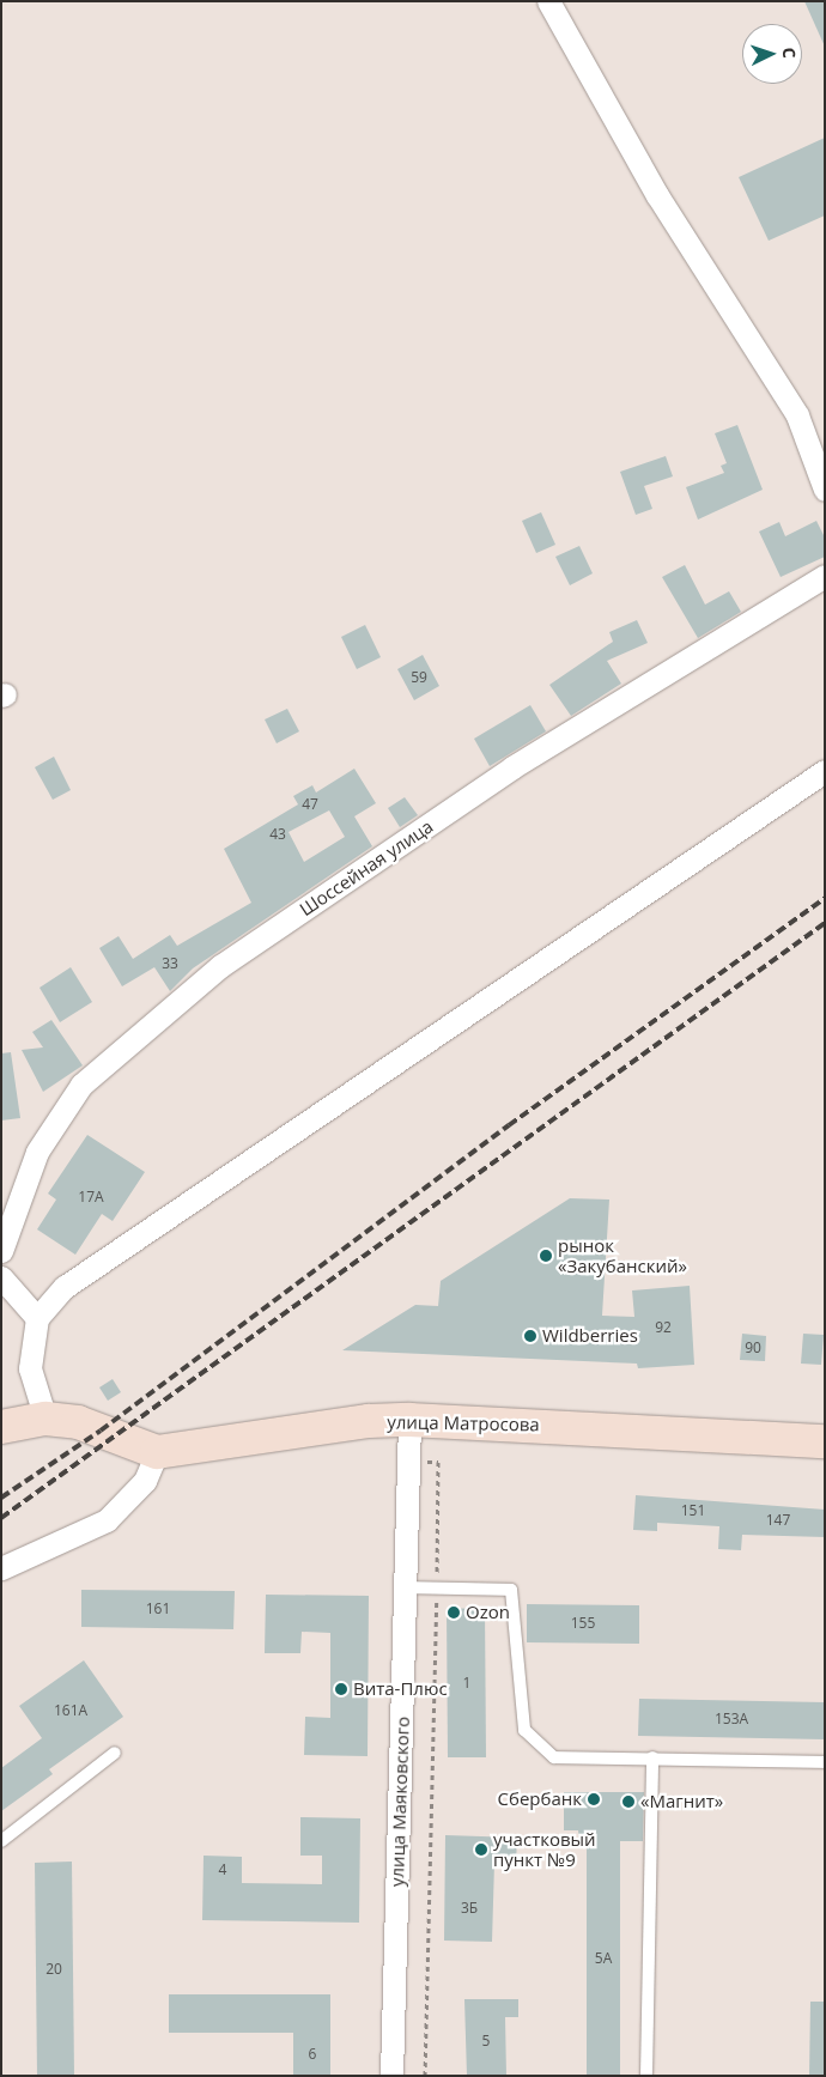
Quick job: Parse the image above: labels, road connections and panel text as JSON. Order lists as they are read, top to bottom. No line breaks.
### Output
{"streets":{"main road":["улица Матросова"],"street":["Шоссейная улица","улица Маяковского"]},"crossings":[["улица Матросова","улица Маяковского"]],"places":["рынок «Закубанский»","Wildberries","Ozon","Вита-Плюс","Сбербанк","«Магнит»","участковый пункт №9"],"house_numbers":["59","47","43","33","17А","92","90","151","147","161","155","1","161А","153А","4","3Б","5А","20","5","6"],"north":"right"}
